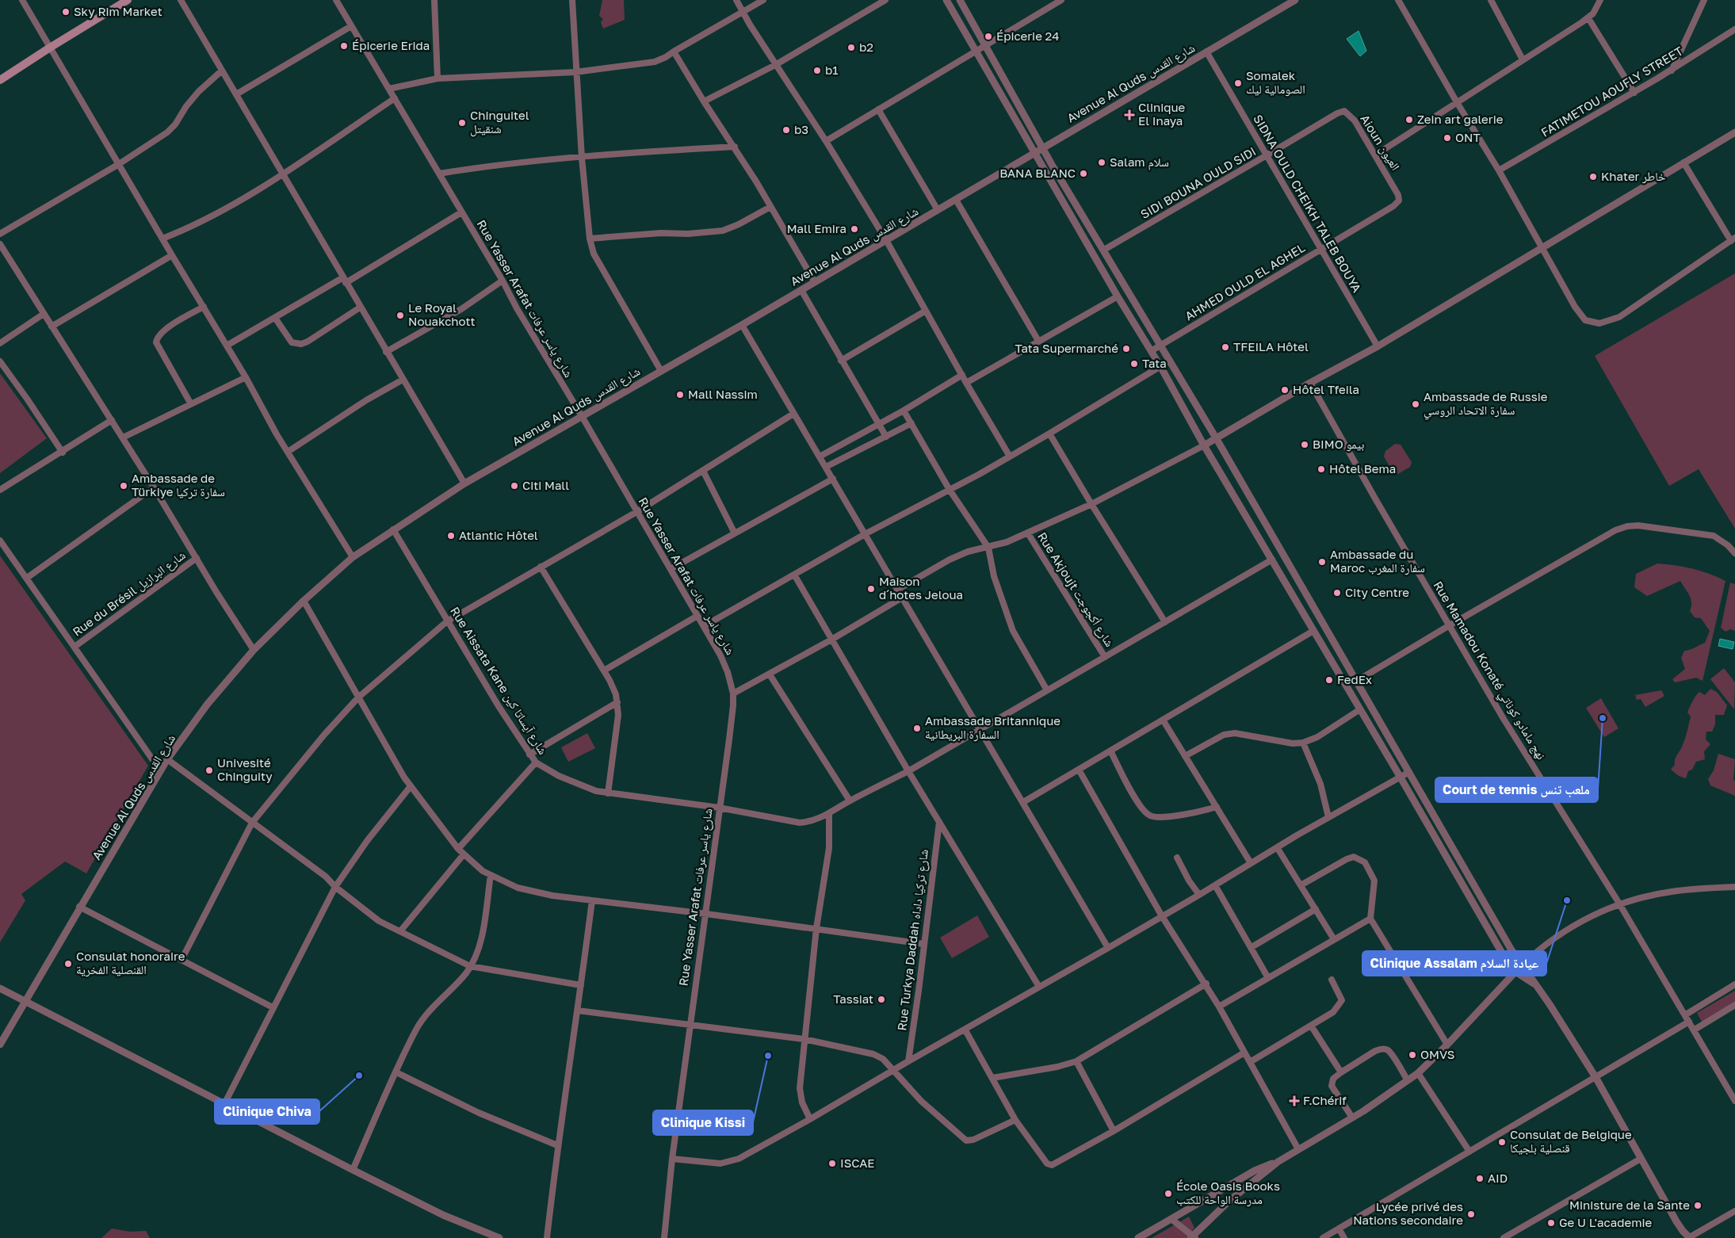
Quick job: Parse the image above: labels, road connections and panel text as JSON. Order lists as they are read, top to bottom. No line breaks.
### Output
{"streets":{"street":["Avenue Al Quds شارع القدس","FATIMETOU AOUFLY STREET","Aioun العيون","SIDI BOUNA OULD SIDI","SIDNA OULD CHEIKH TALEB BOUYA","AHMED OULD EL AGHEL","Rue Yasser Arafat شارع ياسر عرفات","Rue Akjoujt شارع أكجوجت","Rue du Brésil شارع البرازيل","Rue Mamadou Konaté نهج مامادو كوناتي","Rue Aissata Kane شارع آيساتا كين","Rue Turkya Daddah شارع تركيا داداه"]},"crossings":[["Avenue Al Quds شارع القدس","SIDNA OULD CHEIKH TALEB BOUYA"],["Avenue Al Quds شارع القدس","Rue Yasser Arafat شارع ياسر عرفات"],["Avenue Al Quds شارع القدس","Rue Aissata Kane شارع آيساتا كين"],["Aioun العيون","SIDI BOUNA OULD SIDI"],["Aioun العيون","AHMED OULD EL AGHEL"],["SIDI BOUNA OULD SIDI","SIDNA OULD CHEIKH TALEB BOUYA"],["SIDNA OULD CHEIKH TALEB BOUYA","AHMED OULD EL AGHEL"],["Rue Yasser Arafat شارع ياسر عرفات","Rue Aissata Kane شارع آيساتا كين"],["Rue Akjoujt شارع أكجوجت","Rue Aissata Kane شارع آيساتا كين"]],"places":{"other":["Sky Rim Market","Épicerie 24","Épicerie Erida","b2","b1","Somalek الصومالية ليك","Zein art galerie","Chinguitel شنقيتل","b3","ONT","Salam سلام","BANA BLANC","Khater خاطر","Mall Emira","Le Royal Nouakchott","TFEILA Hôtel","Tata Supermarché","Tata","Hôtel Tfeila","Mall Nassim","Ambassade de Russie سفارة الاتحاد الروسي","BIMO بيمو","Hôtel Bema","Ambassade de Türkiye سفارة تركيا","Citi Mall","Atlantic Hôtel","Ambassade du Maroc سفارة المغرب","Maison d´hotes Jeloua","City Centre","FedEx","Court de tennis ملعب تنس","Ambassade Britannique السفارة البريطانية","Univesité Chinguity","Clinique Assalam عيادة السلام","Consulat honoraire القنصلية الفخرية","Tassiat","OMVS","Clinique Kissi","Clinique Chiva","Consulat de Belgique قنصلية بلجيكا","ISCAE","AID","École Oasis Books مدرسة الواحة للكتب","Ministure de la Sante","Lycée privé des Nations secondaire","Ge U L'academie"],"health":["Clinique El Inaya","F.Chérif"]}}
